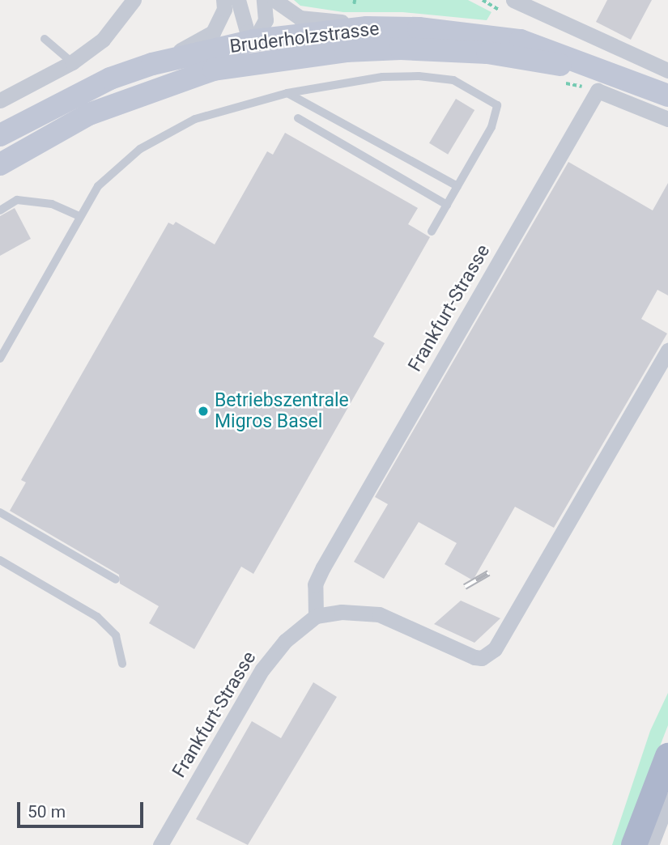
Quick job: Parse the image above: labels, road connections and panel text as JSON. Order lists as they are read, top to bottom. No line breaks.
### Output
{"streets":{"main road":["Bruderholzstrasse"],"street":["Frankfurt-Strasse"]},"places":["Betriebszentrale Migros Basel"],"scale_bar":"50 m"}
